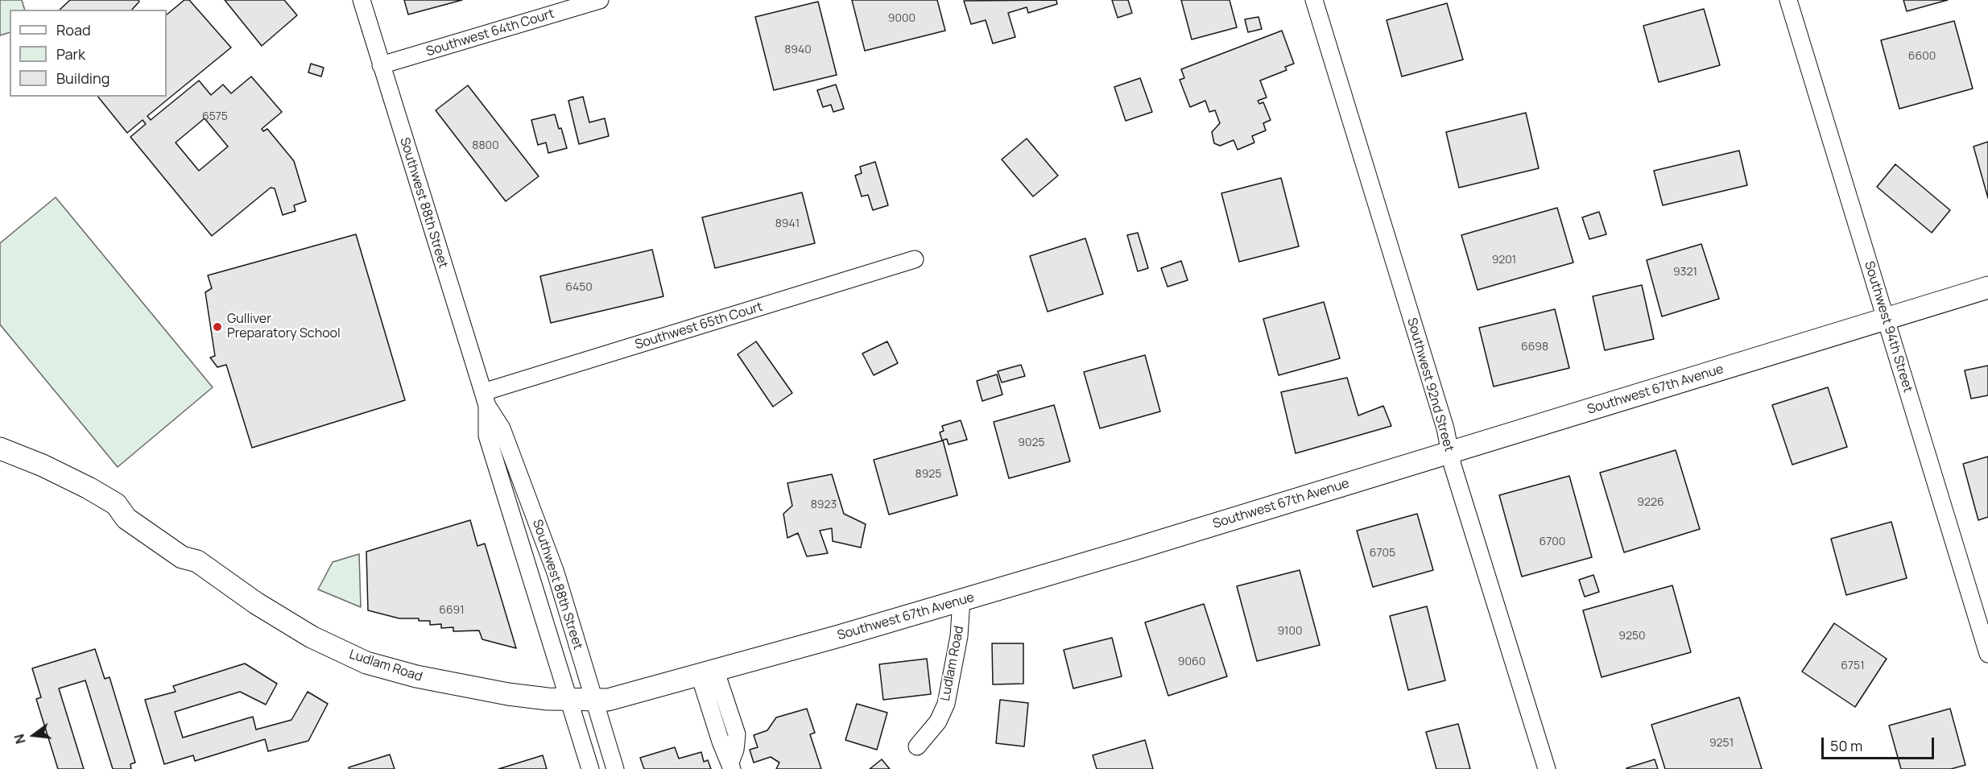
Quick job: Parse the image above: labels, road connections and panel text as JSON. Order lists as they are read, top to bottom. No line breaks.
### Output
{"streets":{"main road":["Southwest 67th Avenue","Ludlam Road"],"street":["Southwest 64th Court","Southwest 88th Street","Southwest 65th Court","Southwest 94th Street","Southwest 92nd Street"]},"crossings":[["Southwest 64th Court","Southwest 88th Street"],["Southwest 88th Street","Southwest 65th Court"],["Southwest 88th Street","Southwest 67th Avenue"],["Southwest 88th Street","Ludlam Road"],["Southwest 94th Street","Southwest 67th Avenue"],["Southwest 92nd Street","Southwest 67th Avenue"],["Southwest 67th Avenue","Ludlam Road"]],"places":["Gulliver Preparatory School"],"house_numbers":["9000","8940","6600","6575","8800","8941","9201","9321","6450","6698","9025","8925","9226","8923","6700","6705","6691","9100","9250","9060","6751","9251"],"legend":["Road","Park","Building"],"scale_bar":"50 m","north":"left"}
